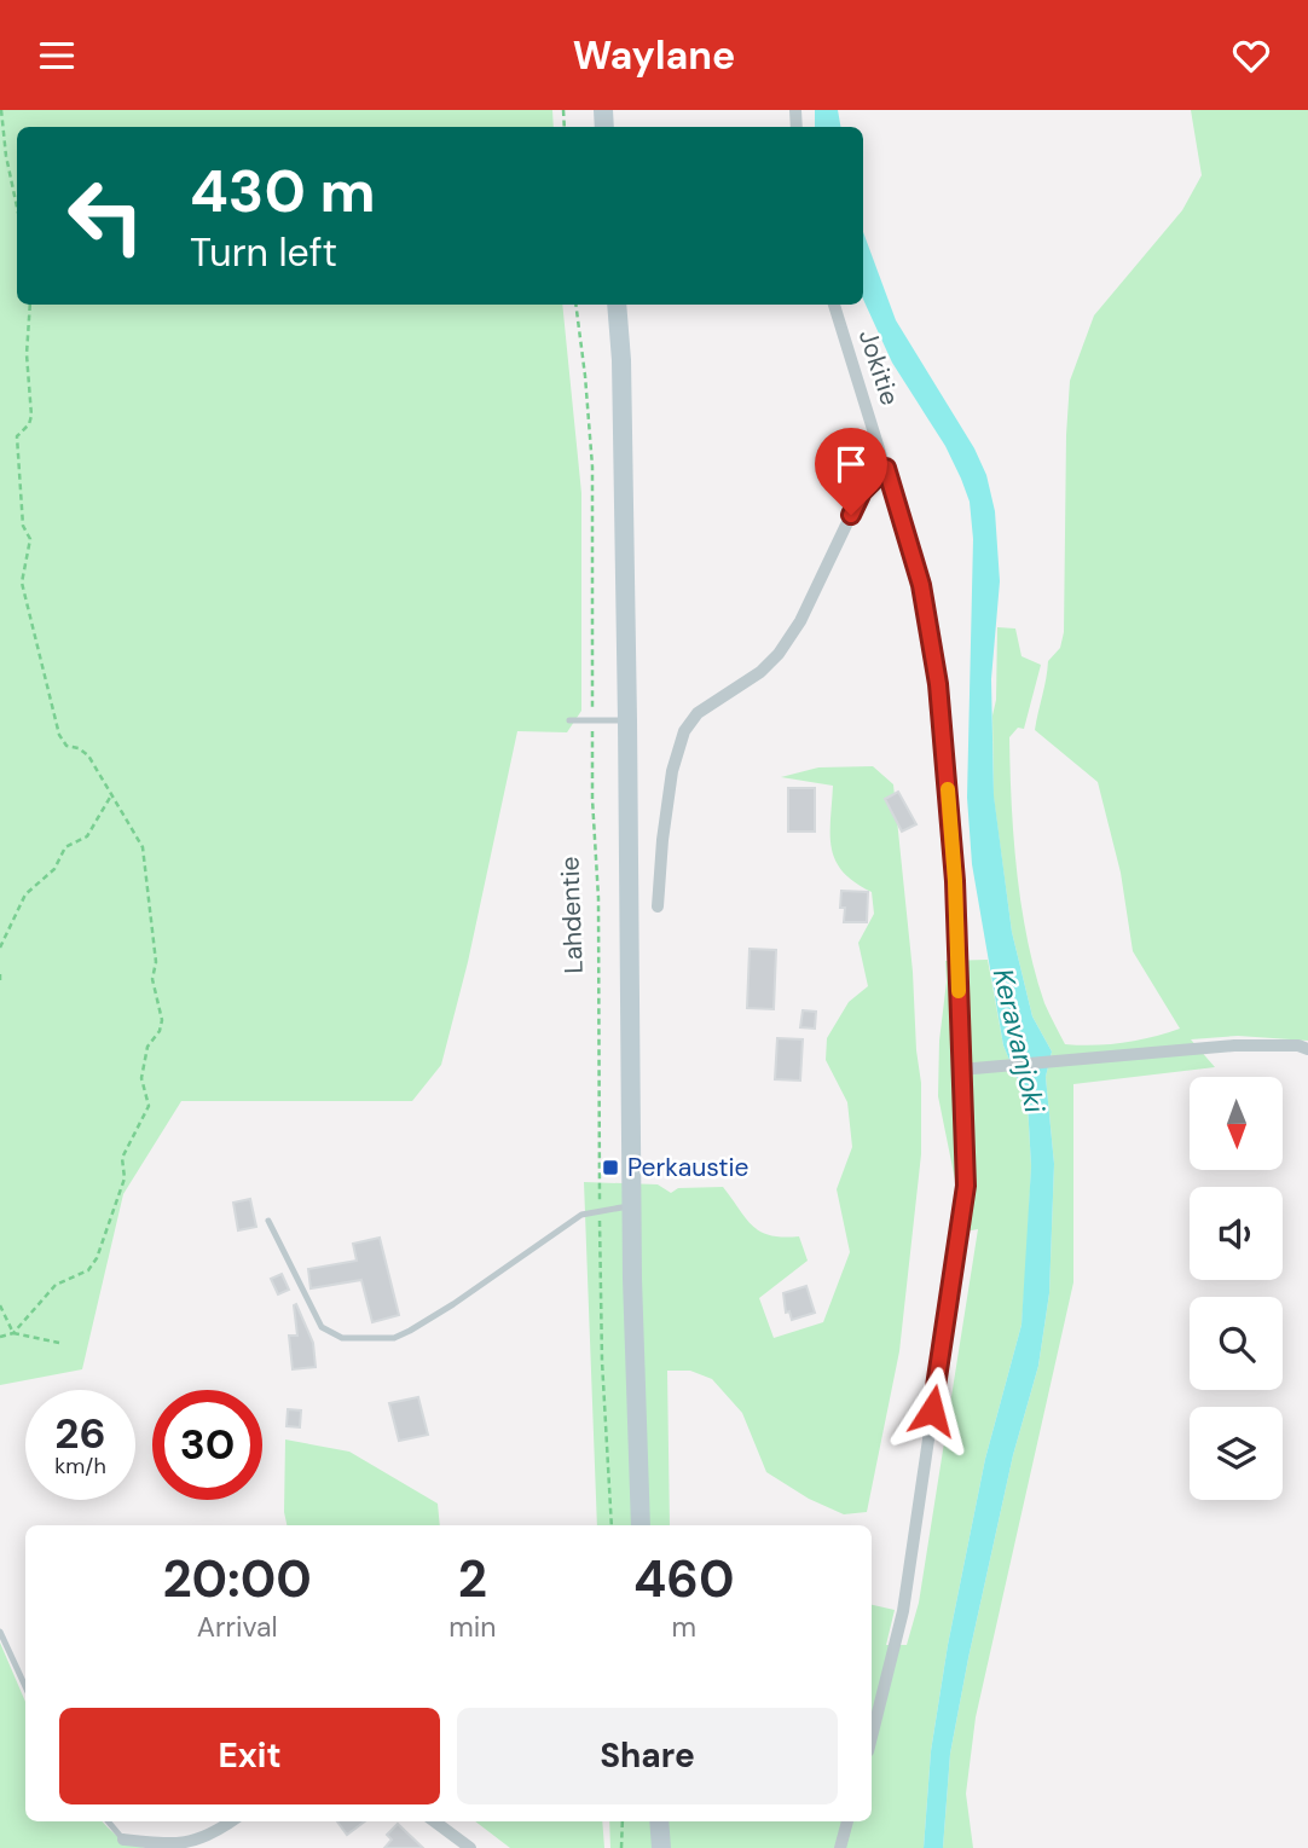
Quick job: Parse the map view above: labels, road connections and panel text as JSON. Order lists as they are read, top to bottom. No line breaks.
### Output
{"streets":{"street":["Jokitie"],"path":["Lahdentie"]},"water":["Keravanjoki"],"places":{"transit":["Perkaustie"]},"north":"bottom","page":{"header":"Waylane","turn":["430 m","Turn left"],"speed":"26 km/h","limit":"30","eta":["20:00","Arrival","2","min","460","m"],"buttons":["Exit","Share"]}}
